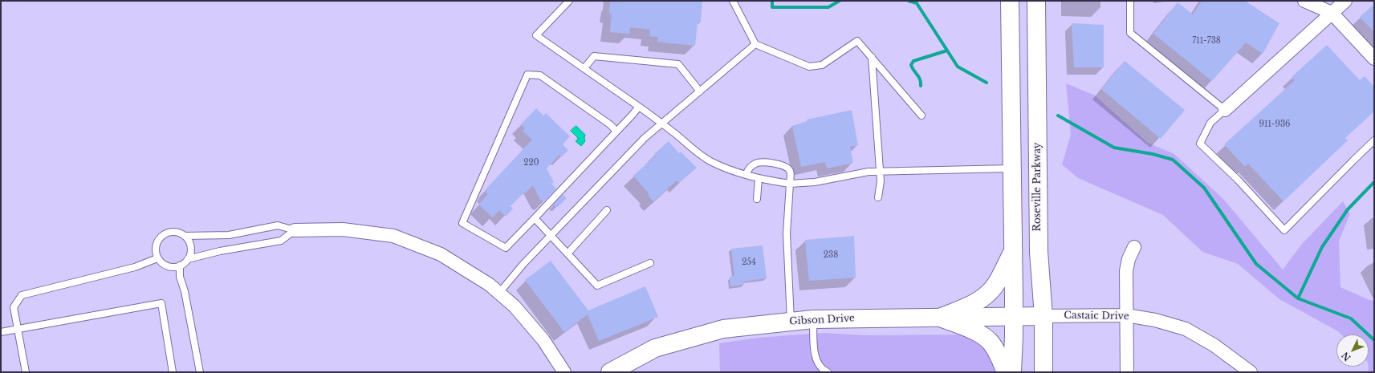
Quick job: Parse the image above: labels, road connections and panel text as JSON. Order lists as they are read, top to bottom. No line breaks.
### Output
{"streets":{"main road":["Roseville Parkway","Gibson Drive"],"street":["Castaic Drive"]},"crossings":[["Roseville Parkway","Castaic Drive"],["Roseville Parkway","Gibson Drive"],["Castaic Drive","Gibson Drive"]],"house_numbers":["711-738","911-936","220","238","254"],"north":"bottom left"}
